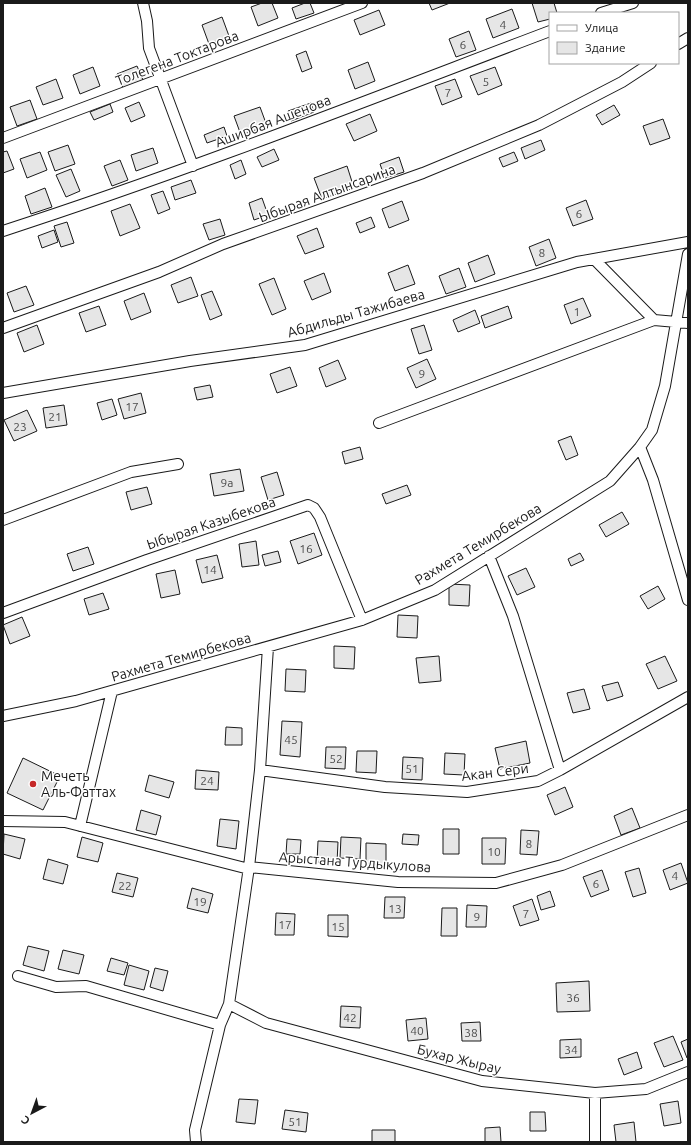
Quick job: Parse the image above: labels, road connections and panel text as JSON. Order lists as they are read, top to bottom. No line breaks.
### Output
{"streets":{"street":["Толегена Токтарова","Аширбая Ашенова","Ыбырая Алтынсарина","Абдильды Тажибаева","Ыбырая Казыбекова","Рахмета Темирбекова","Акан Сери","Арыстана Турдыкулова","Бухар Жырау"]},"crossings":[["Ыбырая Казыбекова","Рахмета Темирбекова"]],"places":["Мечеть Аль-Фаттах"],"house_numbers":["4","6","5","7","6","8","1","9","17","21","23","9а","16","14","45","52","51","24","8","10","4","6","22","19","13","7","9","17","15","36","42","40","38","34","51"],"legend":["Улица","Здание"],"north":"bottom left"}
